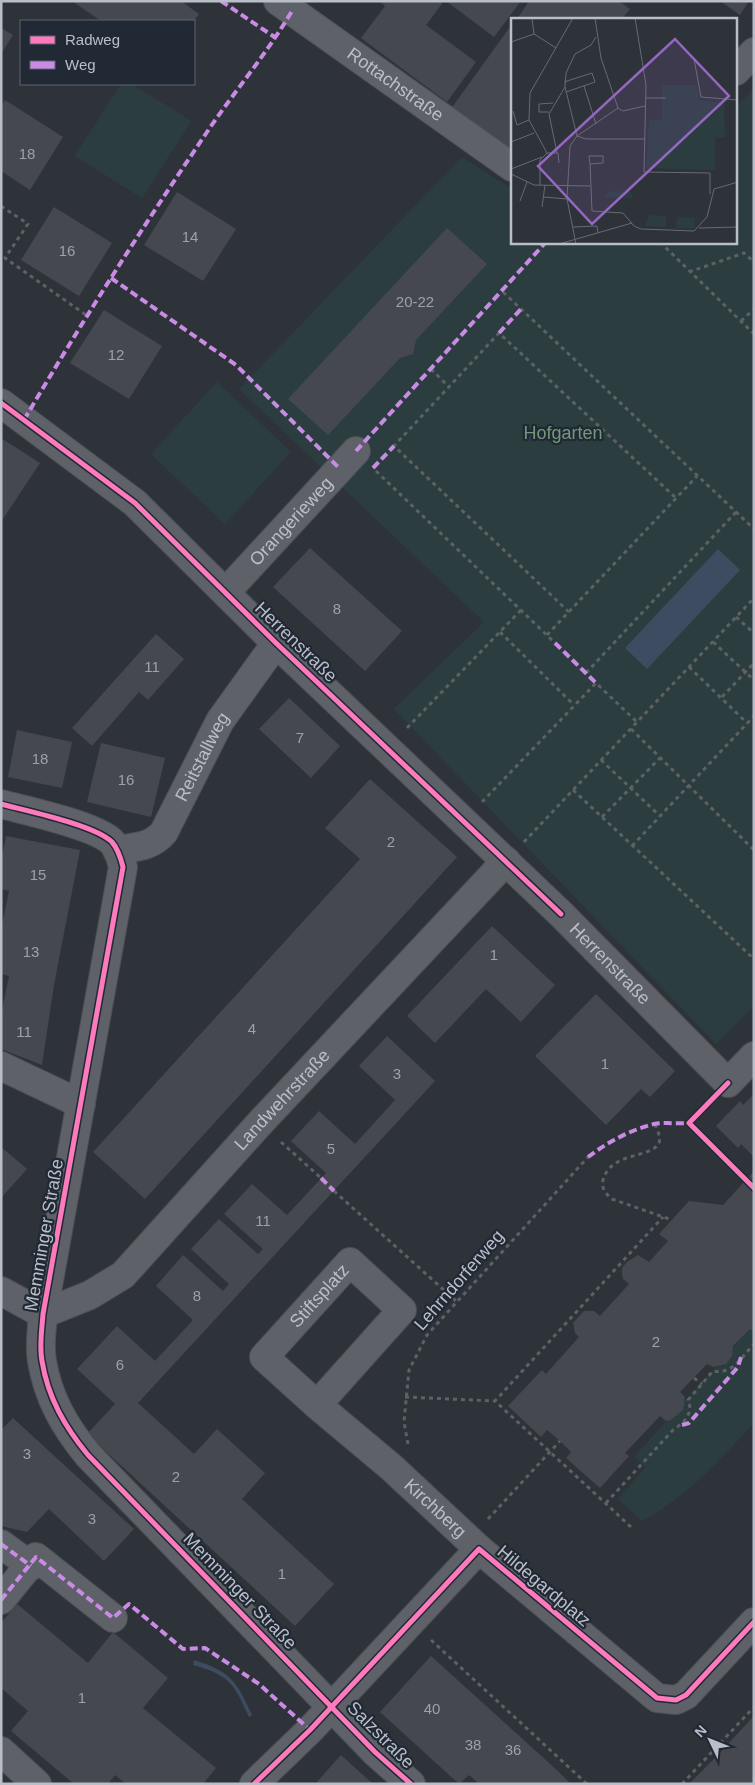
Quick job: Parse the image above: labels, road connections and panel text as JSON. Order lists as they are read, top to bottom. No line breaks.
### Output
{"streets":{"street":["Rottachstraße","Orangerieweg","Herrenstraße","Reitstallweg","Landwehrstraße","Memminger Straße","Stiftsplatz","Kirchberg","Hildegardplatz","Salzstraße"],"path":["Lehrndorferweg"]},"crossings":[["Orangerieweg","Herrenstraße"],["Herrenstraße","Reitstallweg"],["Herrenstraße","Landwehrstraße"],["Reitstallweg","Memminger Straße"],["Landwehrstraße","Memminger Straße"],["Memminger Straße","Hildegardplatz"],["Memminger Straße","Salzstraße"],["Lehrndorferweg","Stiftsplatz"],["Lehrndorferweg","Kirchberg"],["Stiftsplatz","Kirchberg"],["Kirchberg","Hildegardplatz"],["Hildegardplatz","Salzstraße"]],"parks":["Hofgarten"],"house_numbers":["18","14","16","20-22","12","8","11","7","18","16","2","15","13","1","4","11","1","3","5","11","8","2","6","3","2","3","1","1","40","38","36"],"legend":["Radweg","Weg"],"north":"top left"}
